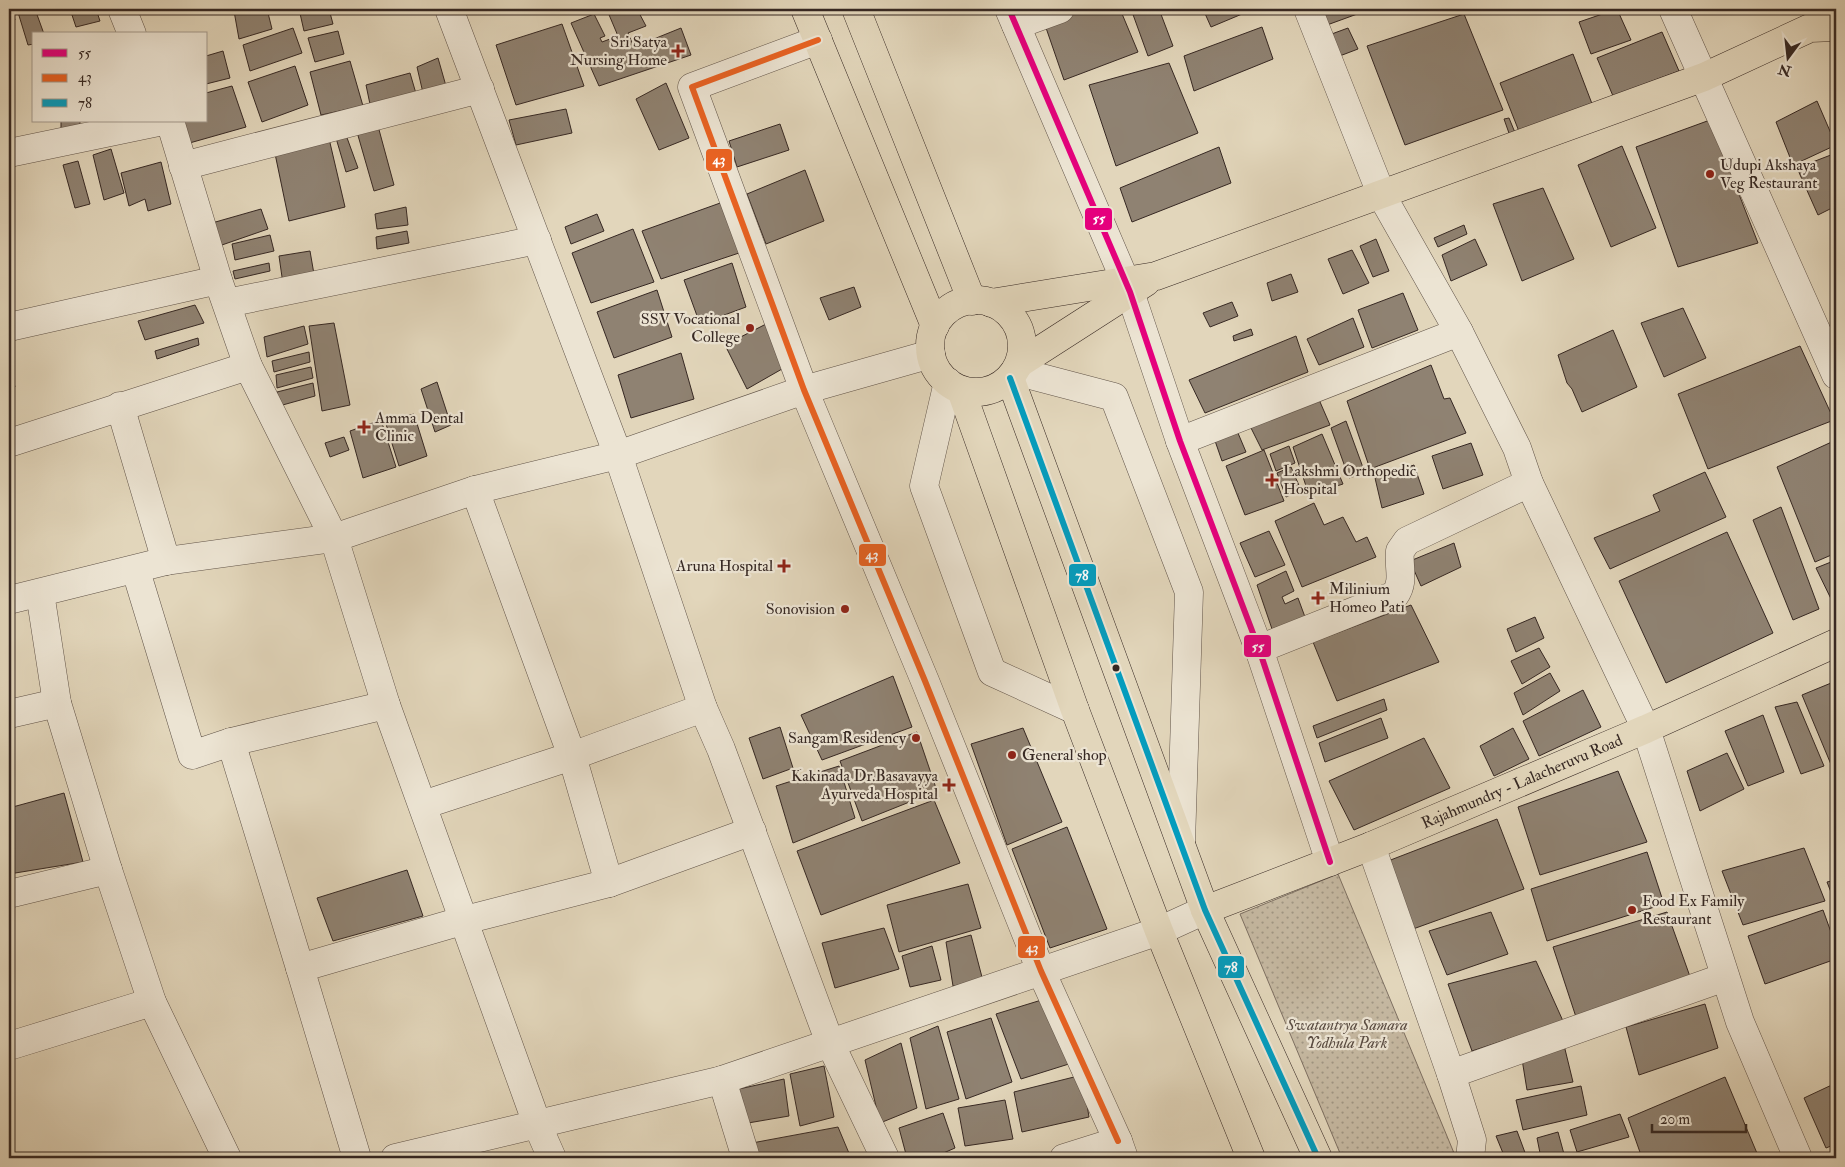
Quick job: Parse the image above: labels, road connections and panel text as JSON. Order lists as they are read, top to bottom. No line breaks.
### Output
{"streets":{"main road":["Rajahmundry - Lalacheruvu Road"]},"parks":["Swatantrya Samara Yodhula Park"],"places":{"health":["Sri Satya Nursing Home","Amma Dental Clinic","Lakshmi Orthopedic Hospital","Aruna Hospital","Milinium Homeo Pati","Kakinada Dr.Basavayya Ayurveda Hospital"],"other":["Udupi Akshaya Veg Restaurant","SSV Vocational College","Sonovision","Sangam Residency","General shop","Food Ex Family Restaurant"]},"lines":["transit line 55","transit line 43","transit line 78"],"legend":["55","43","78"],"scale_bar":"20 m","north":"bottom"}
